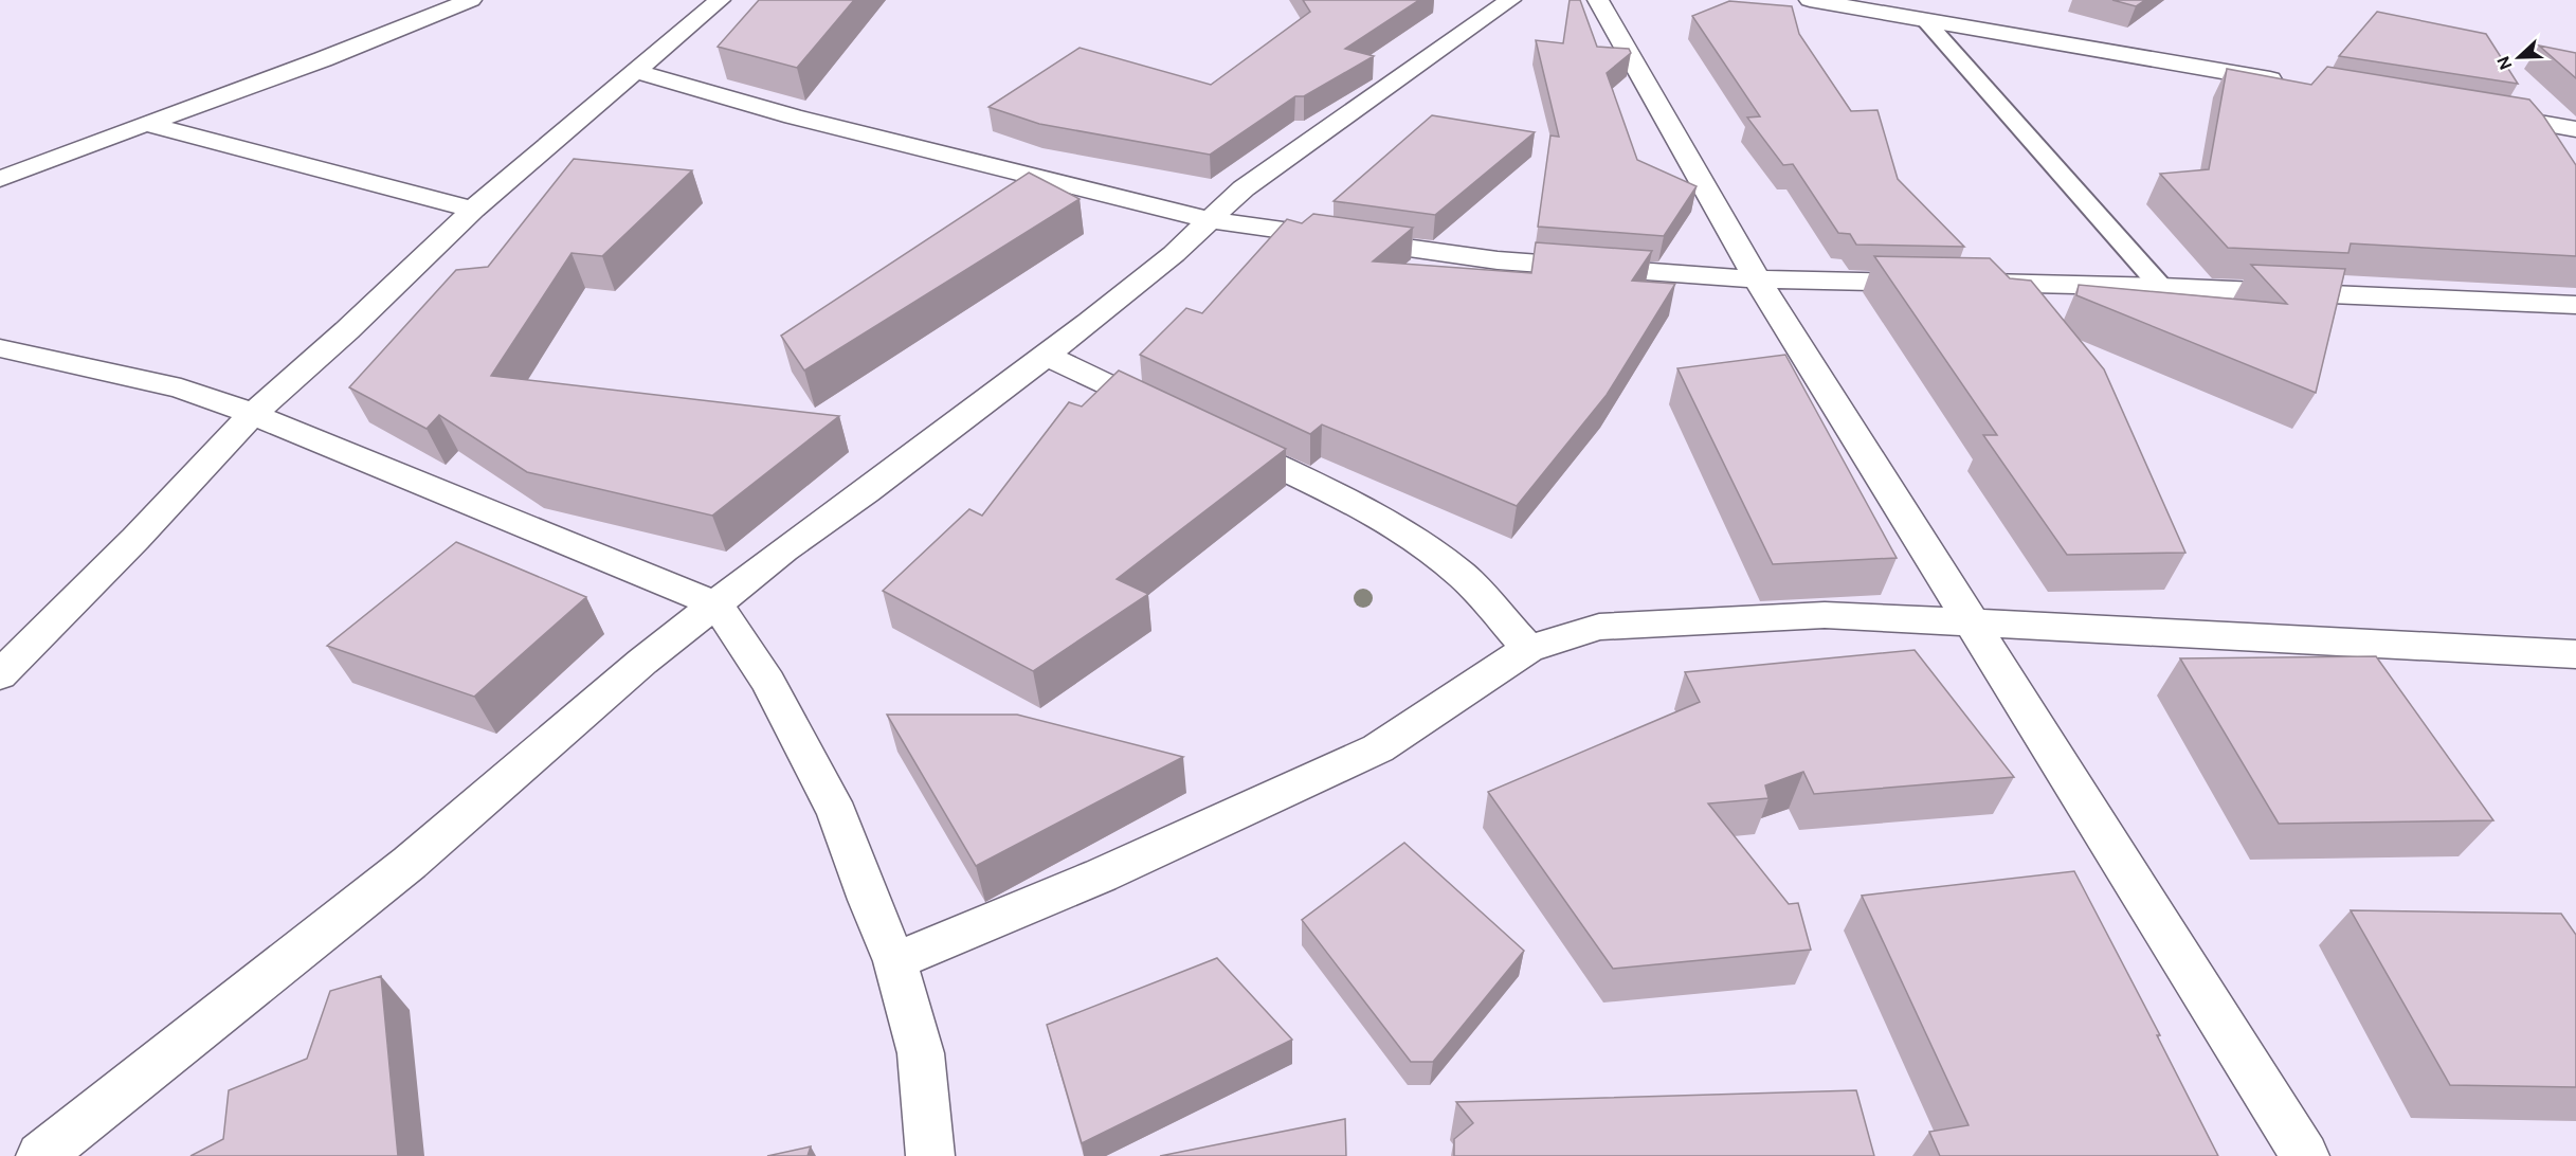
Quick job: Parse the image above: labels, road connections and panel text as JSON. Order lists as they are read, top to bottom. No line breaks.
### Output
{"north":"left"}
